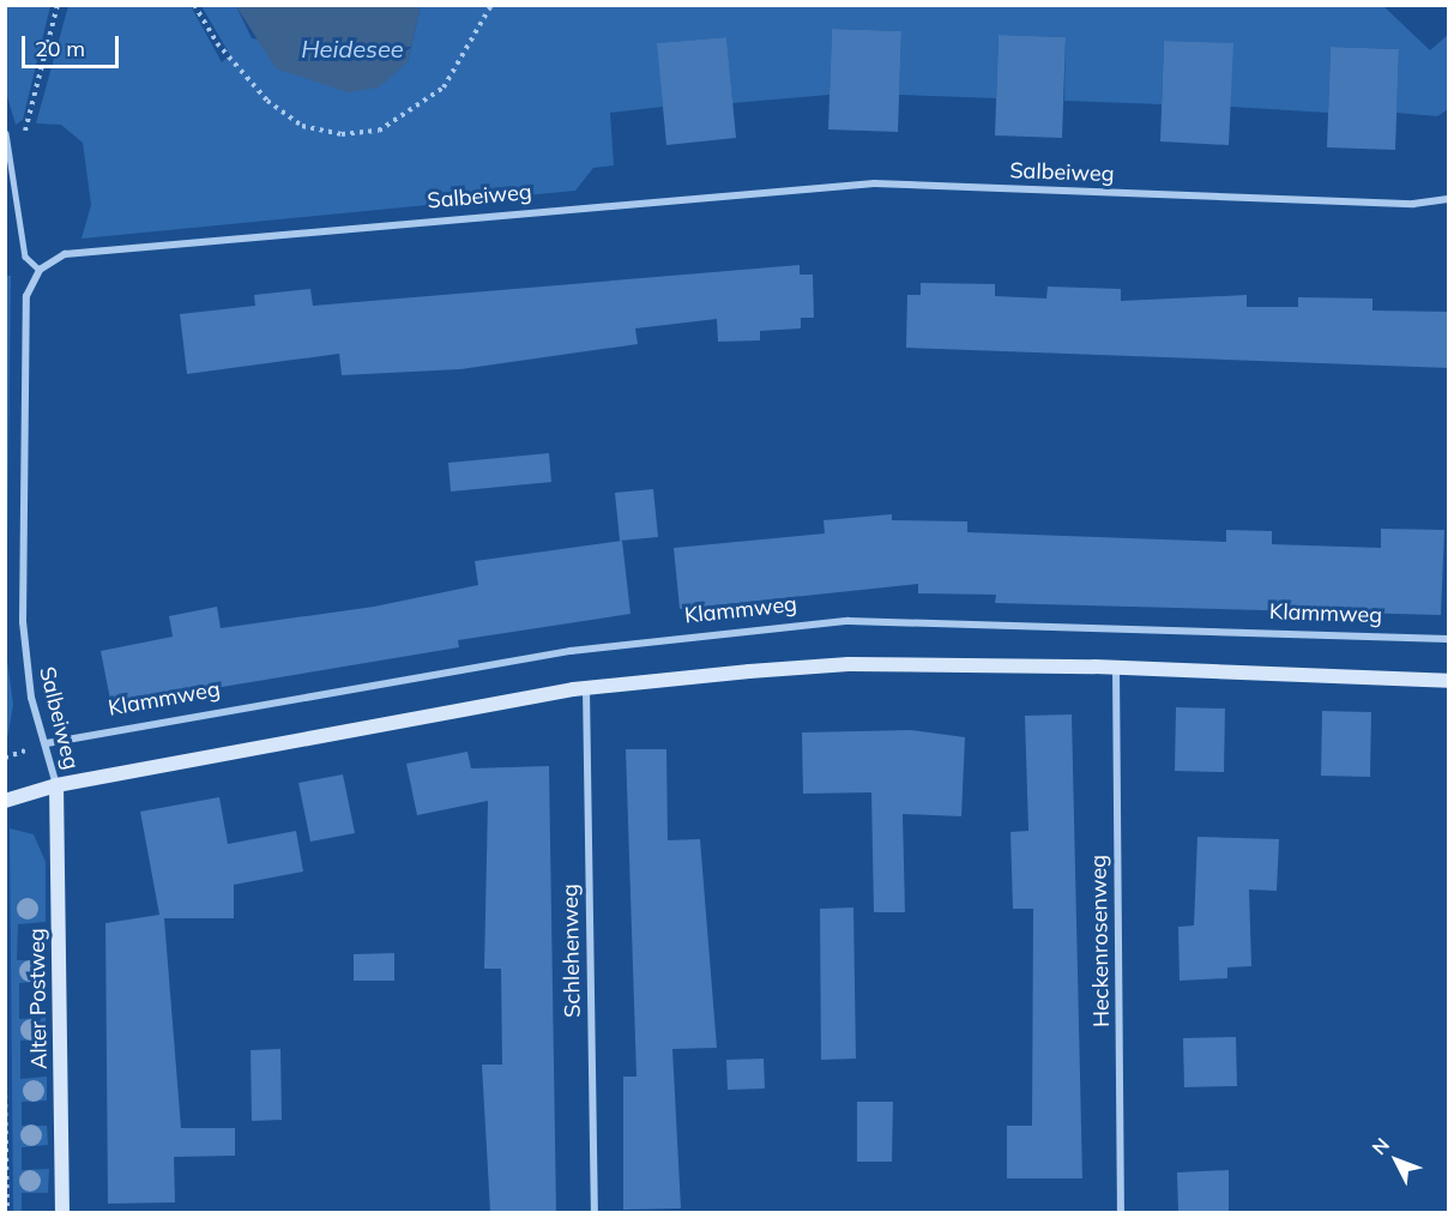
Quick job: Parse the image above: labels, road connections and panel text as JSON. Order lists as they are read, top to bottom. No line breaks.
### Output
{"streets":{"main road":["Alter Postweg"],"street":["Salbeiweg","Klammweg","Heckenrosenweg","Schlehenweg"]},"crossings":[["Salbeiweg","Klammweg"],["Salbeiweg","Alter Postweg"]],"water":["Heidesee"],"scale_bar":"20 m","north":"top left"}
